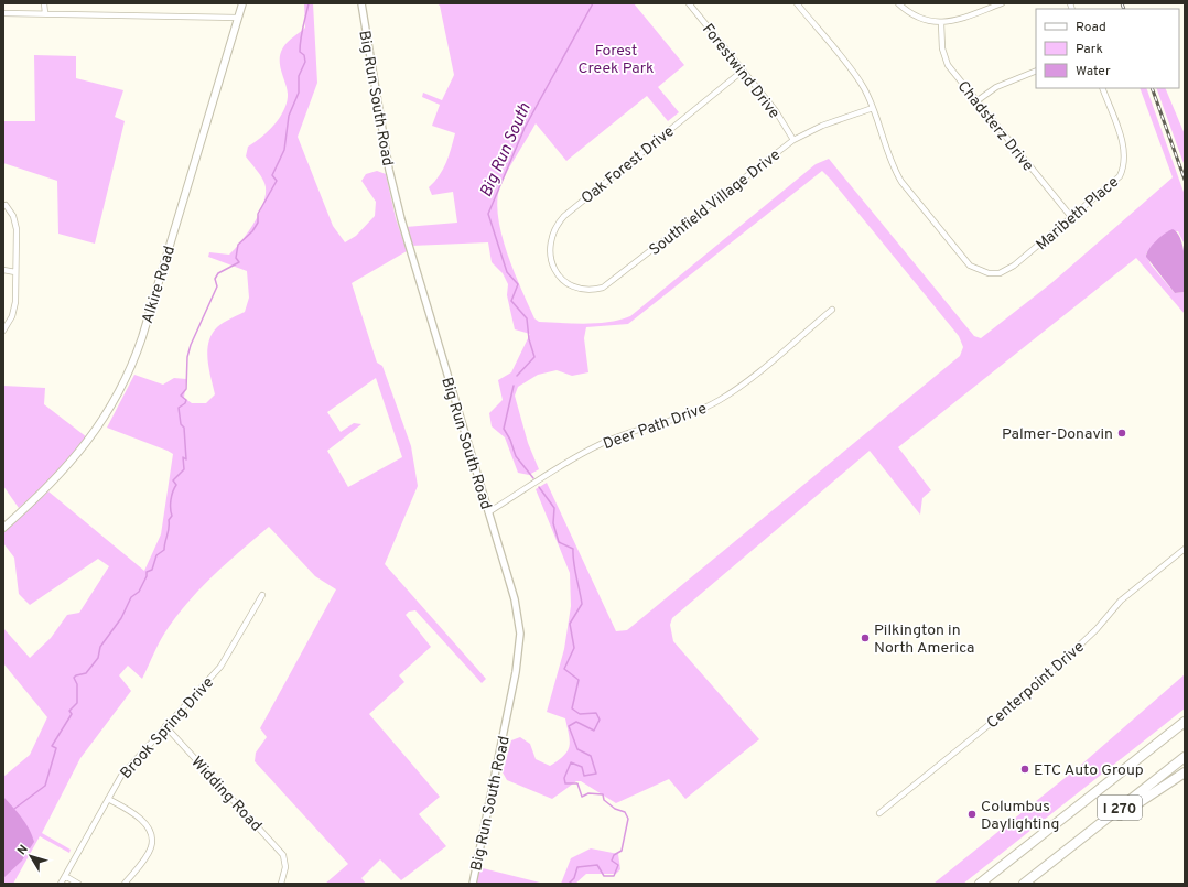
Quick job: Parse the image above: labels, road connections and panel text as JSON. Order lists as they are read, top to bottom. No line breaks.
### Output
{"streets":{"highway":["I 270"],"main road":["Alkire Road"],"street":["Forestwind Drive","Big Run South Road","Chadsterz Drive","Oak Forest Drive","Southfield Village Drive","Maribeth Place","Deer Path Drive","Centerpoint Drive","Brook Spring Drive","Widding Road"]},"crossings":[["Forestwind Drive","Oak Forest Drive"],["Forestwind Drive","Southfield Village Drive"],["Big Run South Road","Deer Path Drive"],["Chadsterz Drive","Maribeth Place"],["Oak Forest Drive","Southfield Village Drive"],["Southfield Village Drive","Maribeth Place"],["Brook Spring Drive","Widding Road"]],"water":["Big Run South"],"parks":["Forest Creek Park"],"places":["Palmer-Donavin","Pilkington in North America","ETC Auto Group","Columbus Daylighting"],"legend":["Road","Park","Water"],"north":"top left"}
